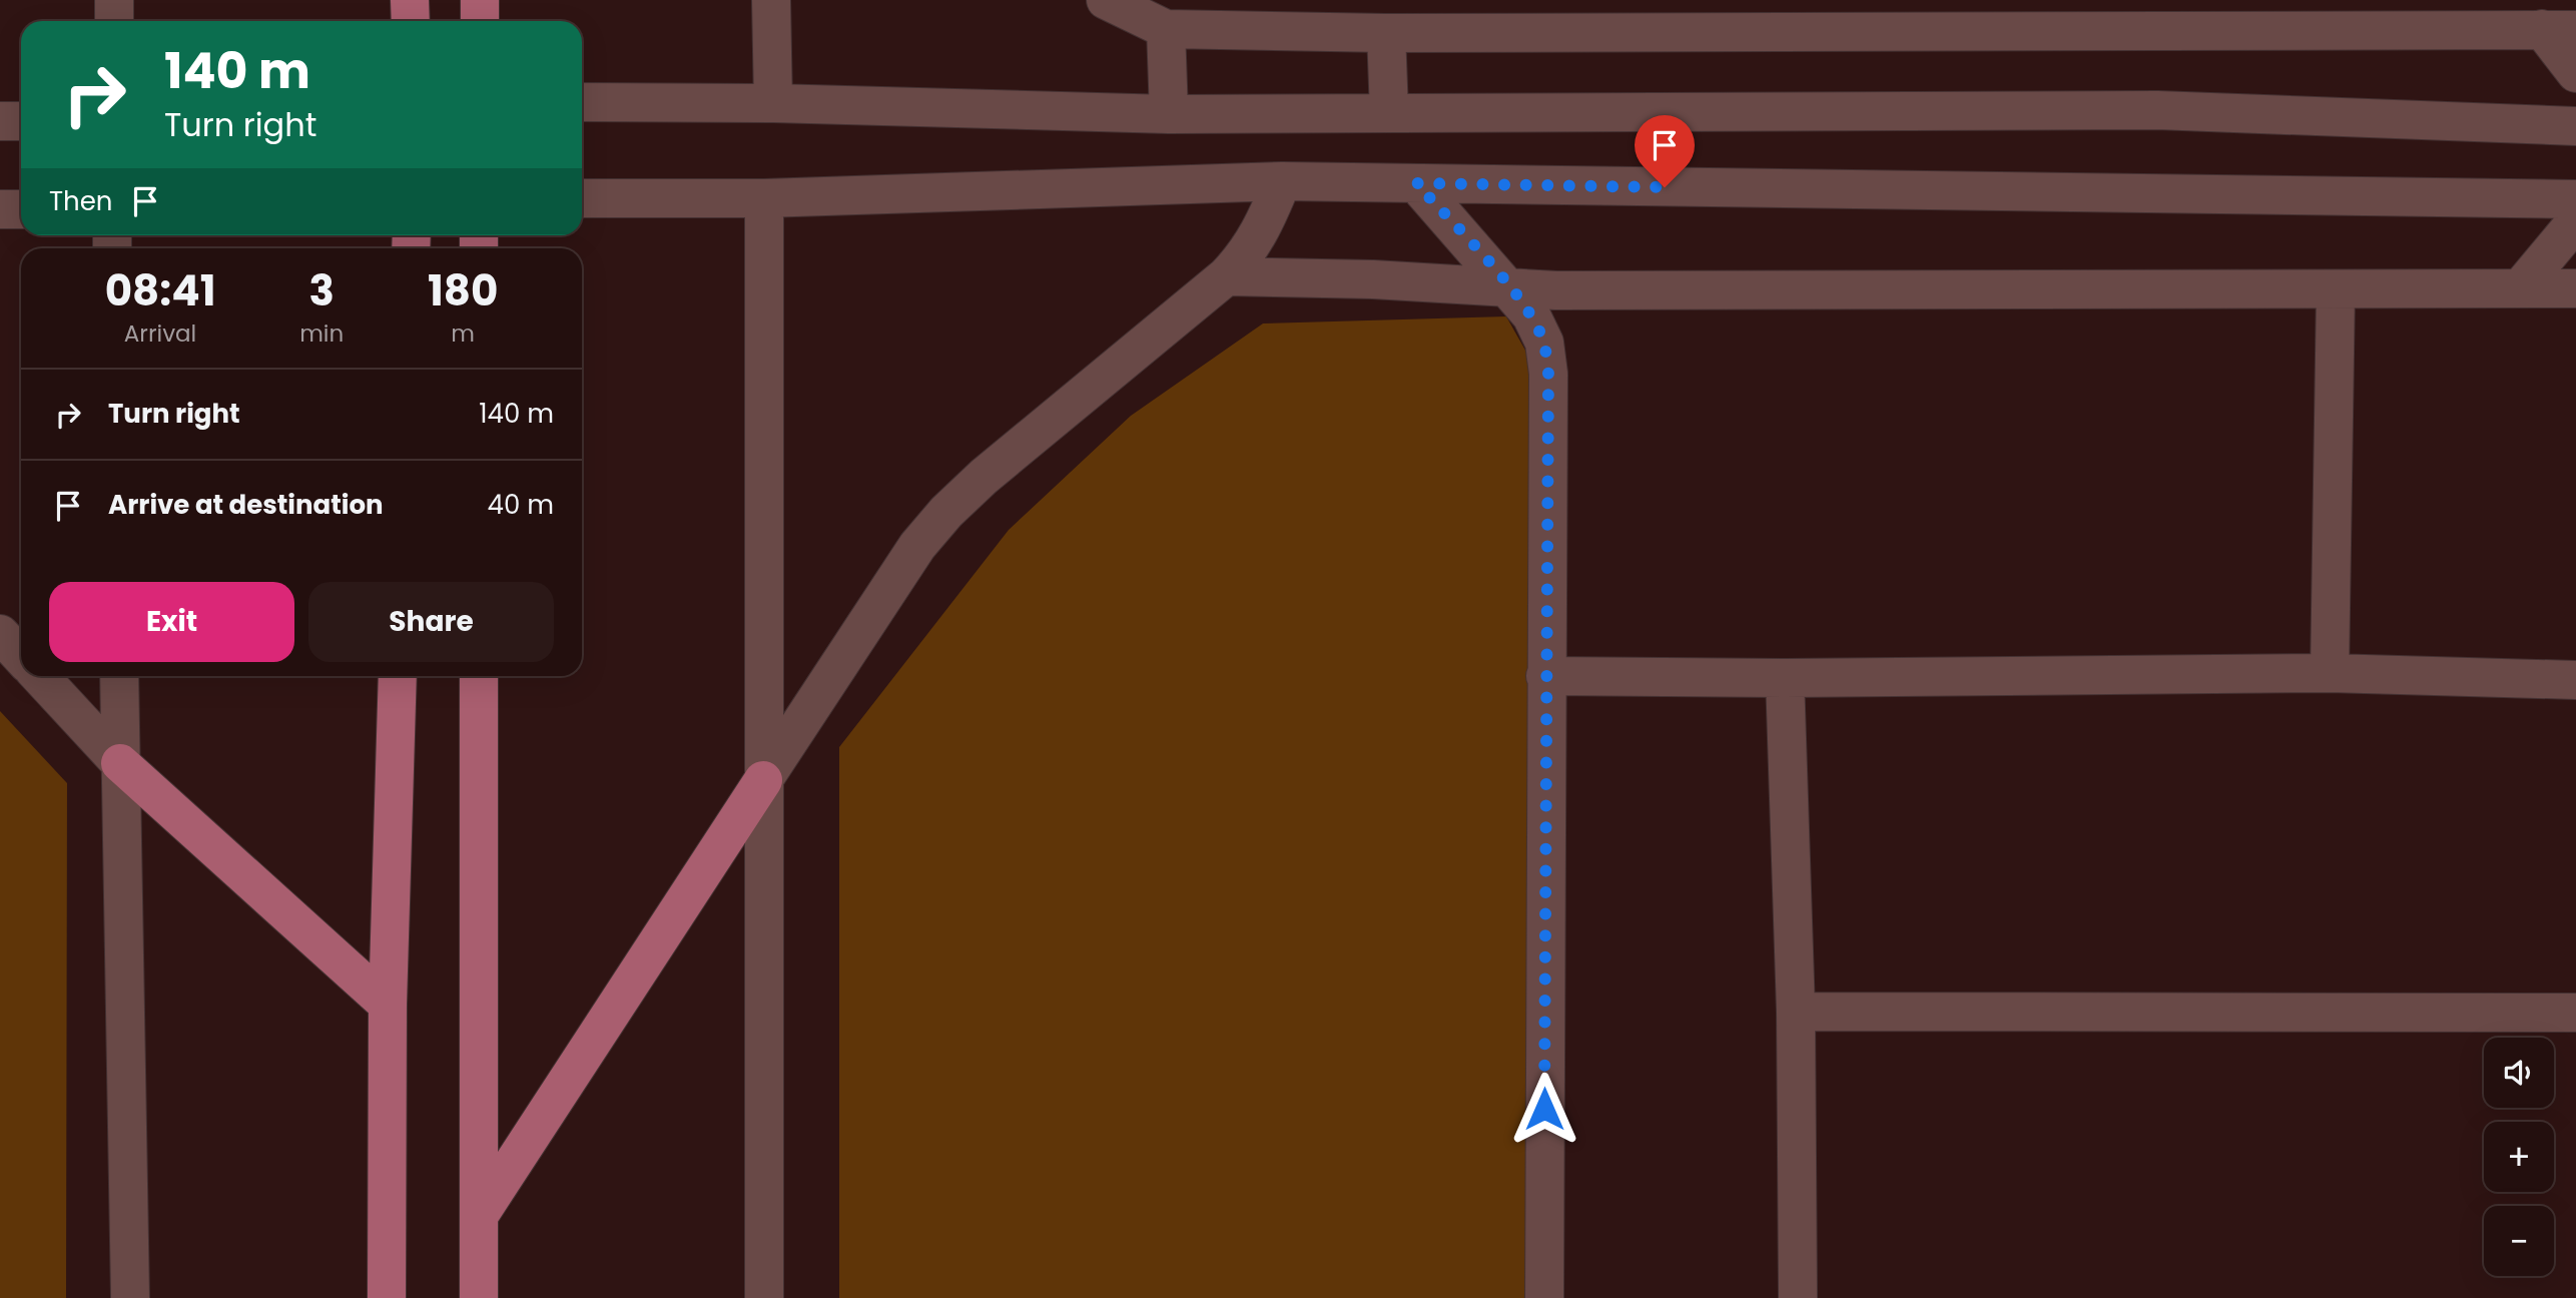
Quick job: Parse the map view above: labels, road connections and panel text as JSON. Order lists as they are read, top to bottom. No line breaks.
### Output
{"page":{"turn":["140 m","Turn right"],"then":"Then","eta":["08:41","Arrival","3","min","180","m"],"list":[{"name":"Turn right","value":"140 m"},{"name":"Arrive at destination","value":"40 m"}],"buttons":["Exit","Share"],"map_buttons":["+","−"]}}
